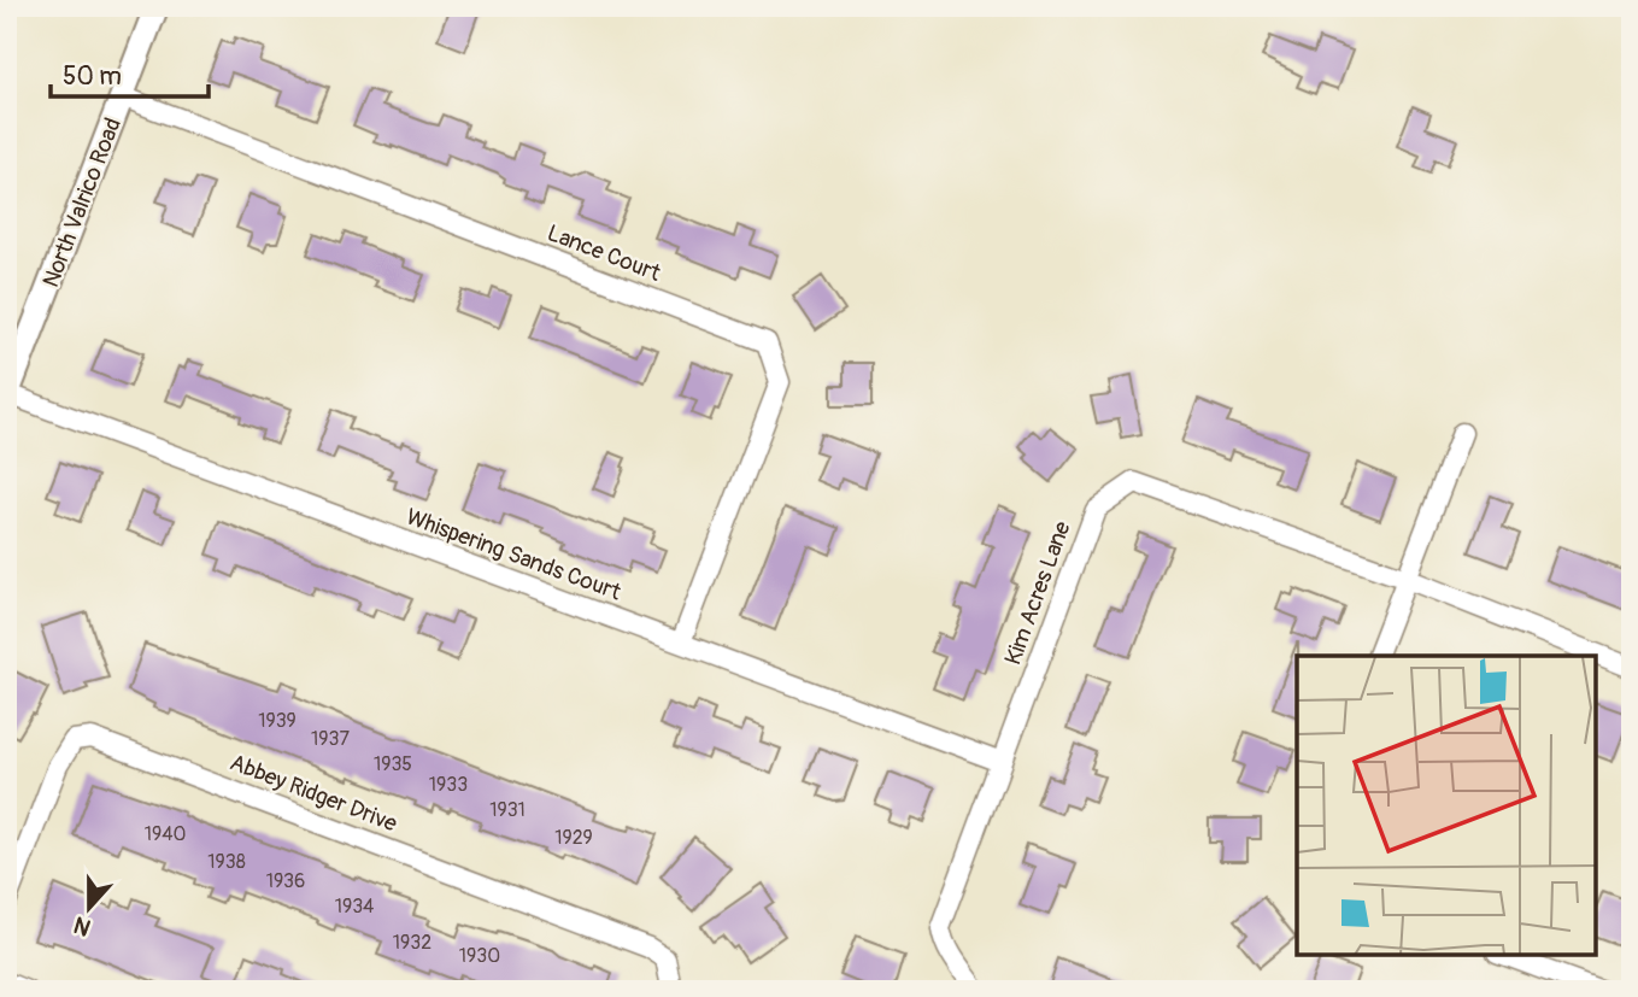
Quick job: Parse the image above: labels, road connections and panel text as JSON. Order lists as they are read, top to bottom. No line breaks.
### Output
{"streets":{"street":["North Valrico Road","Lance Court","Whispering Sands Court","Kim Acres Lane","Abbey Ridger Drive"]},"crossings":[["North Valrico Road","Lance Court"],["North Valrico Road","Whispering Sands Court"],["Lance Court","Whispering Sands Court"],["Whispering Sands Court","Kim Acres Lane"]],"house_numbers":["1939","1937","1935","1933","1931","1940","1929","1938","1936","1934","1932","1930"],"scale_bar":"50 m","north":"bottom"}
